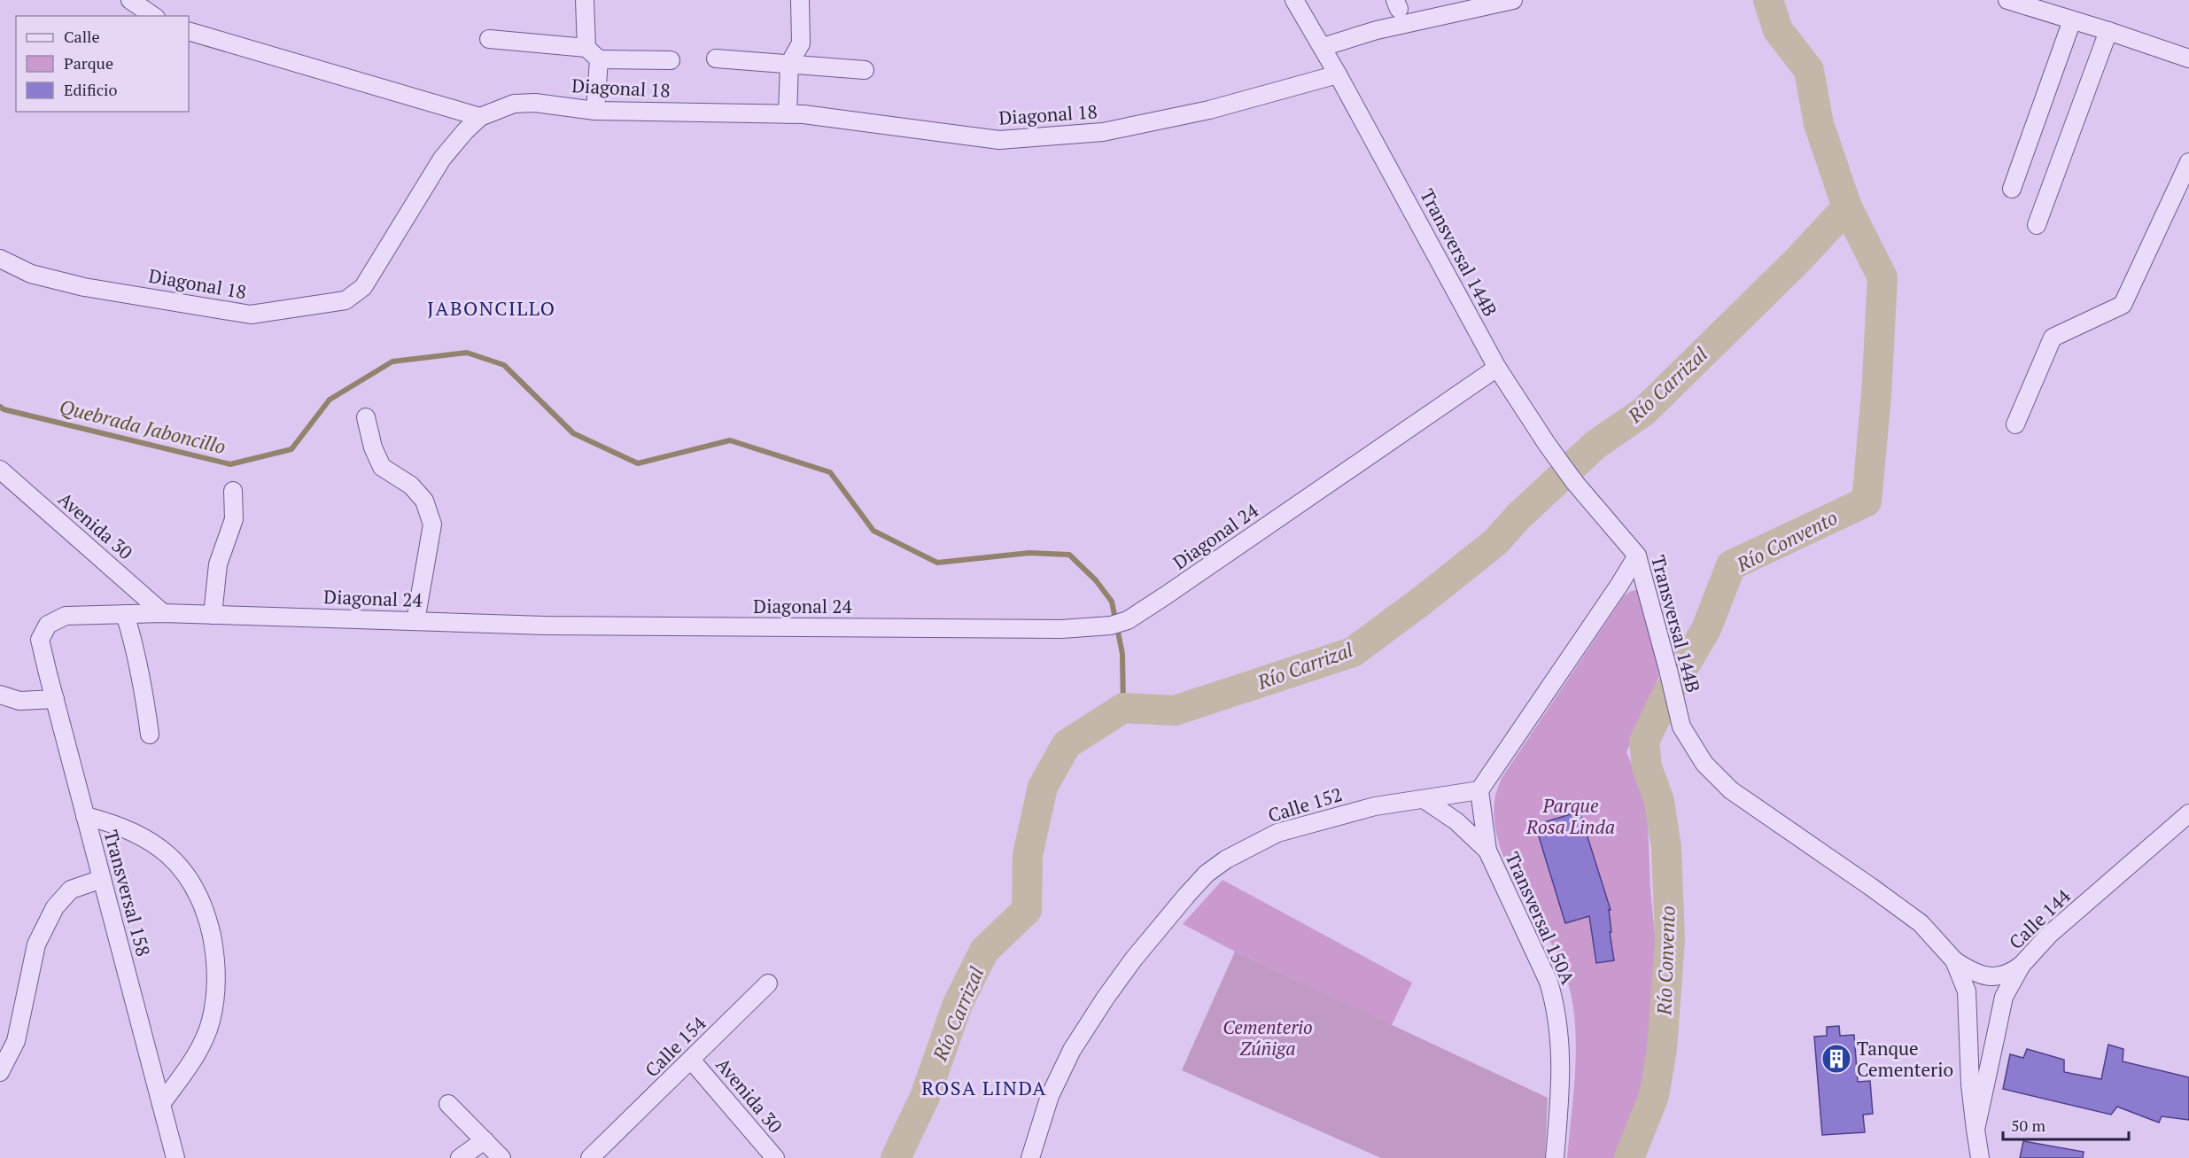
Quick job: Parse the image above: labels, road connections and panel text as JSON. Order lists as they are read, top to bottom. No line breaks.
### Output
{"streets":{"street":["Diagonal 18","Transversal 144B","Avenida 30","Diagonal 24","Calle 152","Transversal 158","Transversal 150A","Calle 144","Calle 154"]},"crossings":[["Diagonal 18","Transversal 144B"],["Transversal 144B","Diagonal 24"],["Transversal 144B","Calle 144"],["Avenida 30","Diagonal 24"],["Avenida 30","Calle 154"],["Diagonal 24","Transversal 158"],["Calle 152","Transversal 150A"]],"districts":["JABONCILLO","ROSA LINDA"],"water":["Río Carrizal","Quebrada Jaboncillo","Río Convento"],"parks":["Parque Rosa Linda","Cementerio Zúñiga"],"places":{"building":["Tanque Cementerio"]},"legend":["Calle","Parque","Edificio"],"scale_bar":"50 m"}
